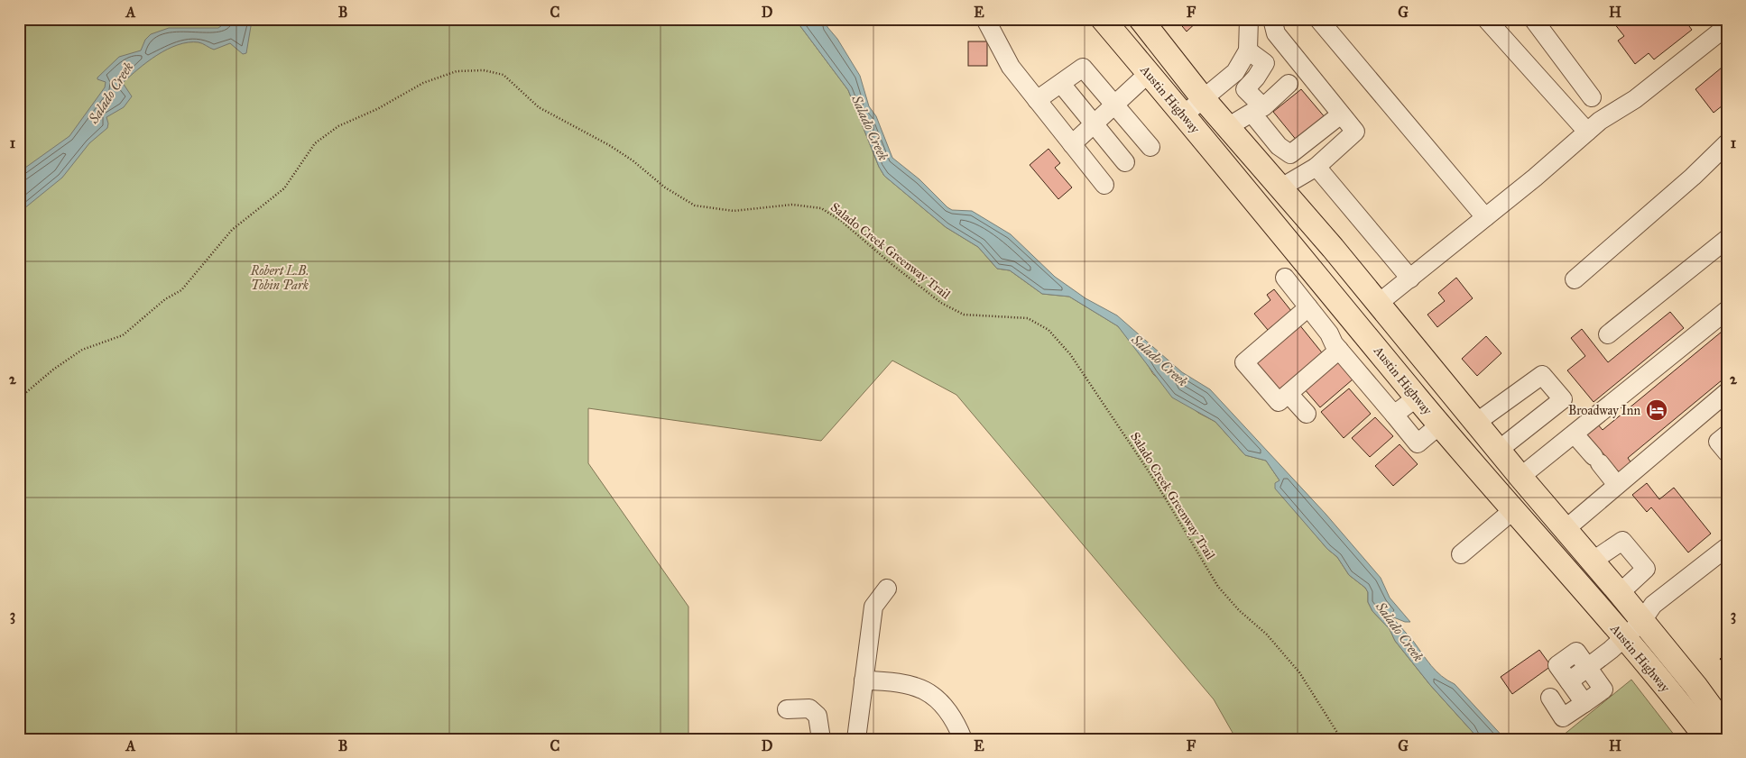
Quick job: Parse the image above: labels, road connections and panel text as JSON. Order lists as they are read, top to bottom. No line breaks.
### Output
{"streets":{"main road":["Austin Highway"],"path":["Salado Creek Greenway Trail"]},"water":["Salado Creek"],"parks":["Robert L.B. Tobin Park"],"places":{"hotel":["Broadway Inn"]},"grid":{"columns":["A","B","C","D","E","F","G","H"],"rows":["1","2","3"]}}
